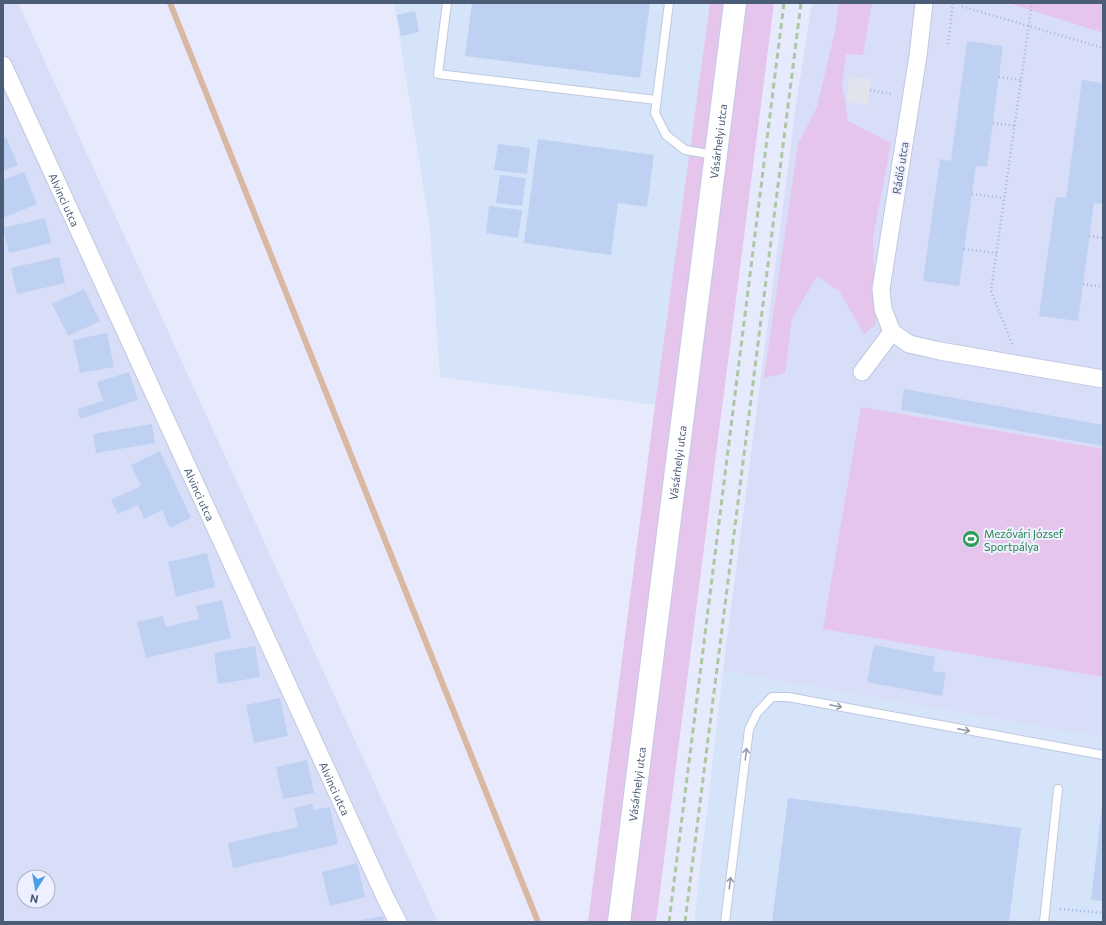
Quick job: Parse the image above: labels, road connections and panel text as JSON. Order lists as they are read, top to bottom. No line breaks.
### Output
{"streets":{"street":["Vásárhelyi utca","Rádió utca","Alvinci utca"]},"places":{"sports":["Mezővári József Sportpálya"]},"north":"bottom"}
